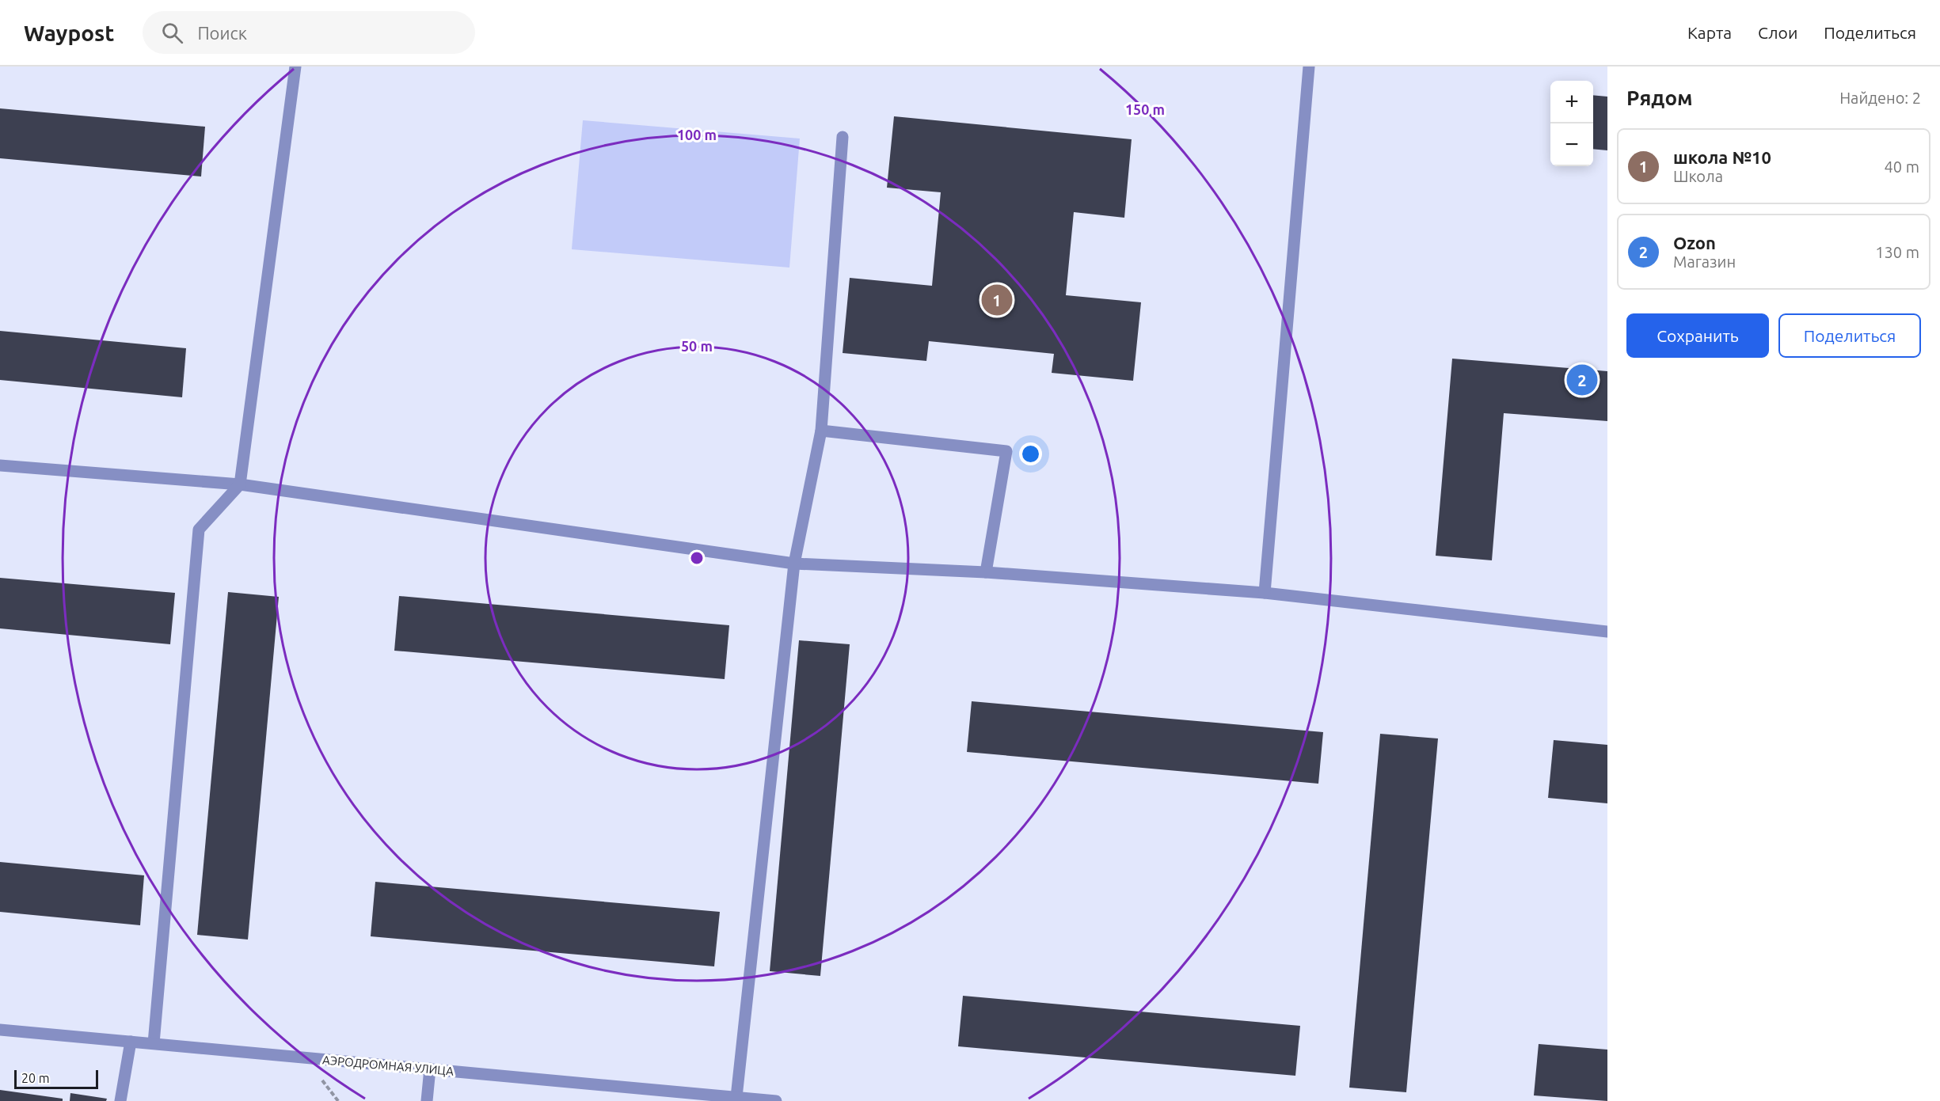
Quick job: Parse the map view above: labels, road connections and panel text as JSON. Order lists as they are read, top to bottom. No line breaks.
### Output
{"streets":{"street":["АЭРОДРОМНАЯ УЛИЦА"]},"scale_bar":"20 m","page":{"header":"Waypost","search":"Поиск","nav":["Карта","Слои","Поделиться"],"heading":["Рядом","Найдено: 2"],"map_buttons":["+","−"],"list":[{"mark":"1","name":"школа №10","note":"Школа","value":"40 m"},{"mark":"2","name":"Ozon","note":"Магазин","value":"130 m"}],"pins":["1","2"],"buttons":["Сохранить","Поделиться"],"scale":"20 m"},"rings":["150 m","100 m","50 m"]}
